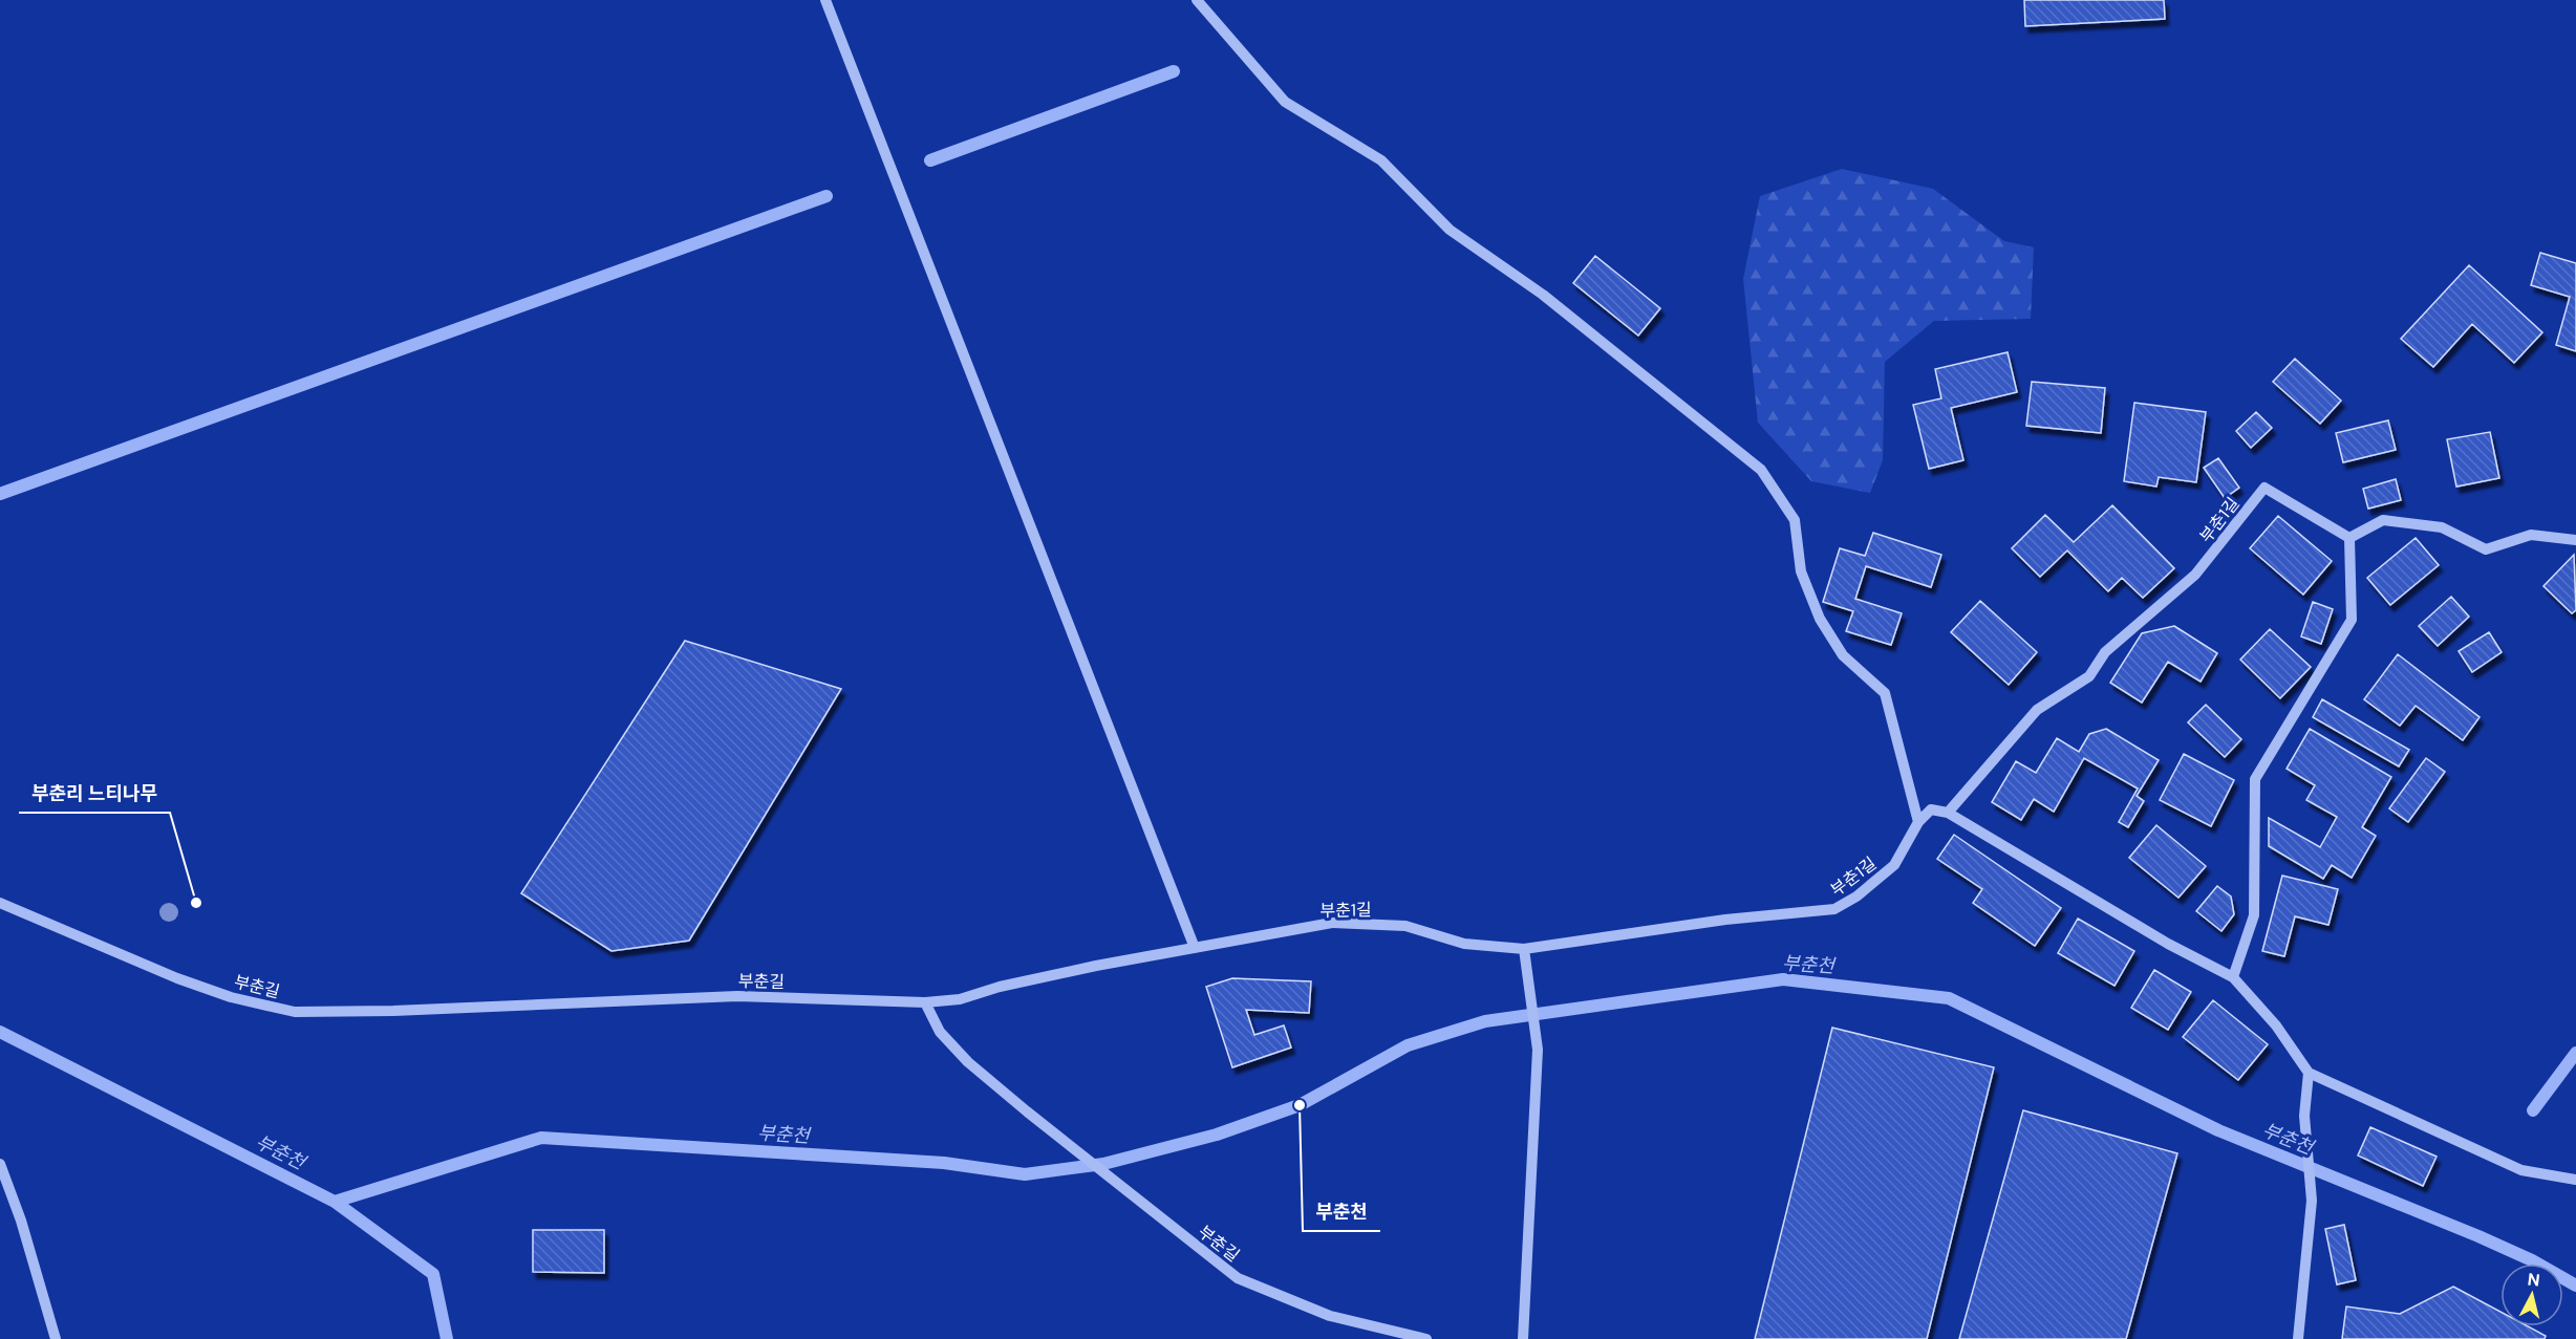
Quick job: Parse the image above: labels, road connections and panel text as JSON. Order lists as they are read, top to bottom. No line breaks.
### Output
{"streets":{"street":["부춘1길","부춘길"]},"crossings":[["부춘1길","부춘길"]],"water":["부춘천"],"places":["부춘리 느티나무","부춘천"],"north":"top"}
